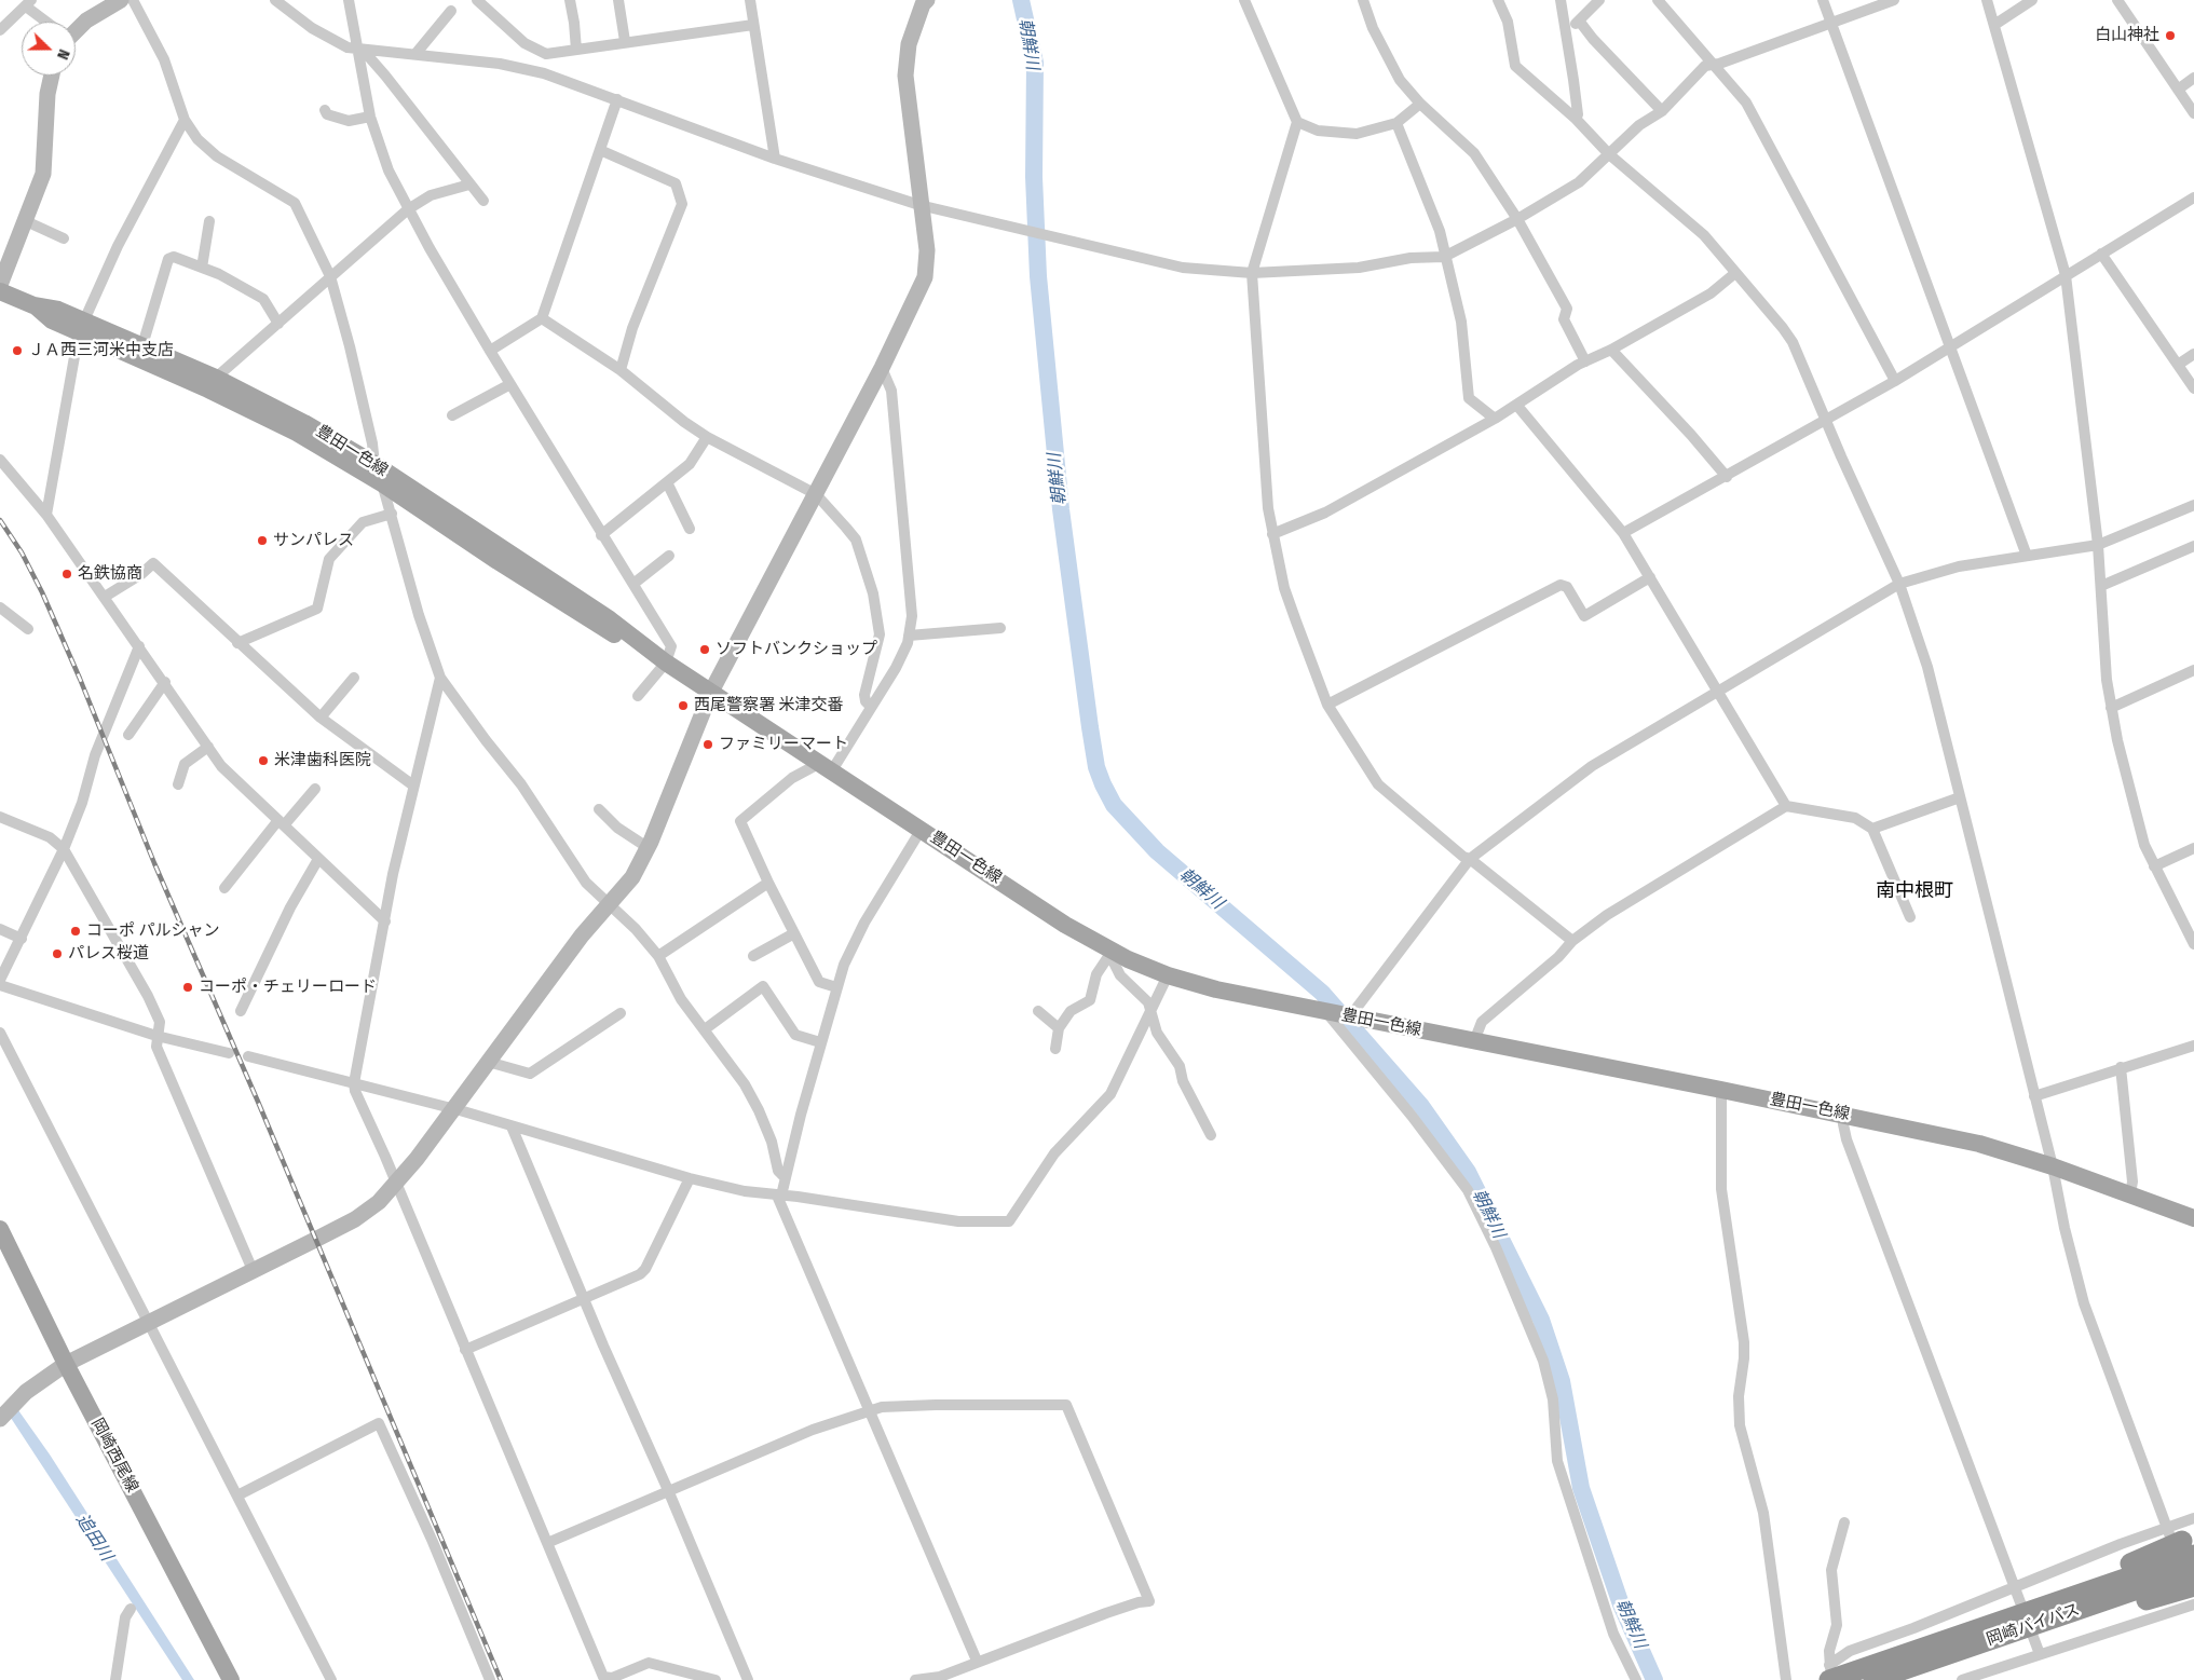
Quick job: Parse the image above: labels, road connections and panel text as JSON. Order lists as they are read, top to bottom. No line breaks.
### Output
{"streets":{"highway":["岡崎バイパス"],"main road":["豊田一色線","岡崎西尾線"]},"districts":["南中根町"],"water":["朝鮮川","追田川"],"places":["白山神社","ＪＡ西三河米中支店","サンパレス","名鉄協商","ソフトバンクショップ","西尾警察署 米津交番","ファミリーマート","米津歯科医院","コーポ パルシャン","パレス桜道","コーポ・チェリーロード"],"north":"right"}
